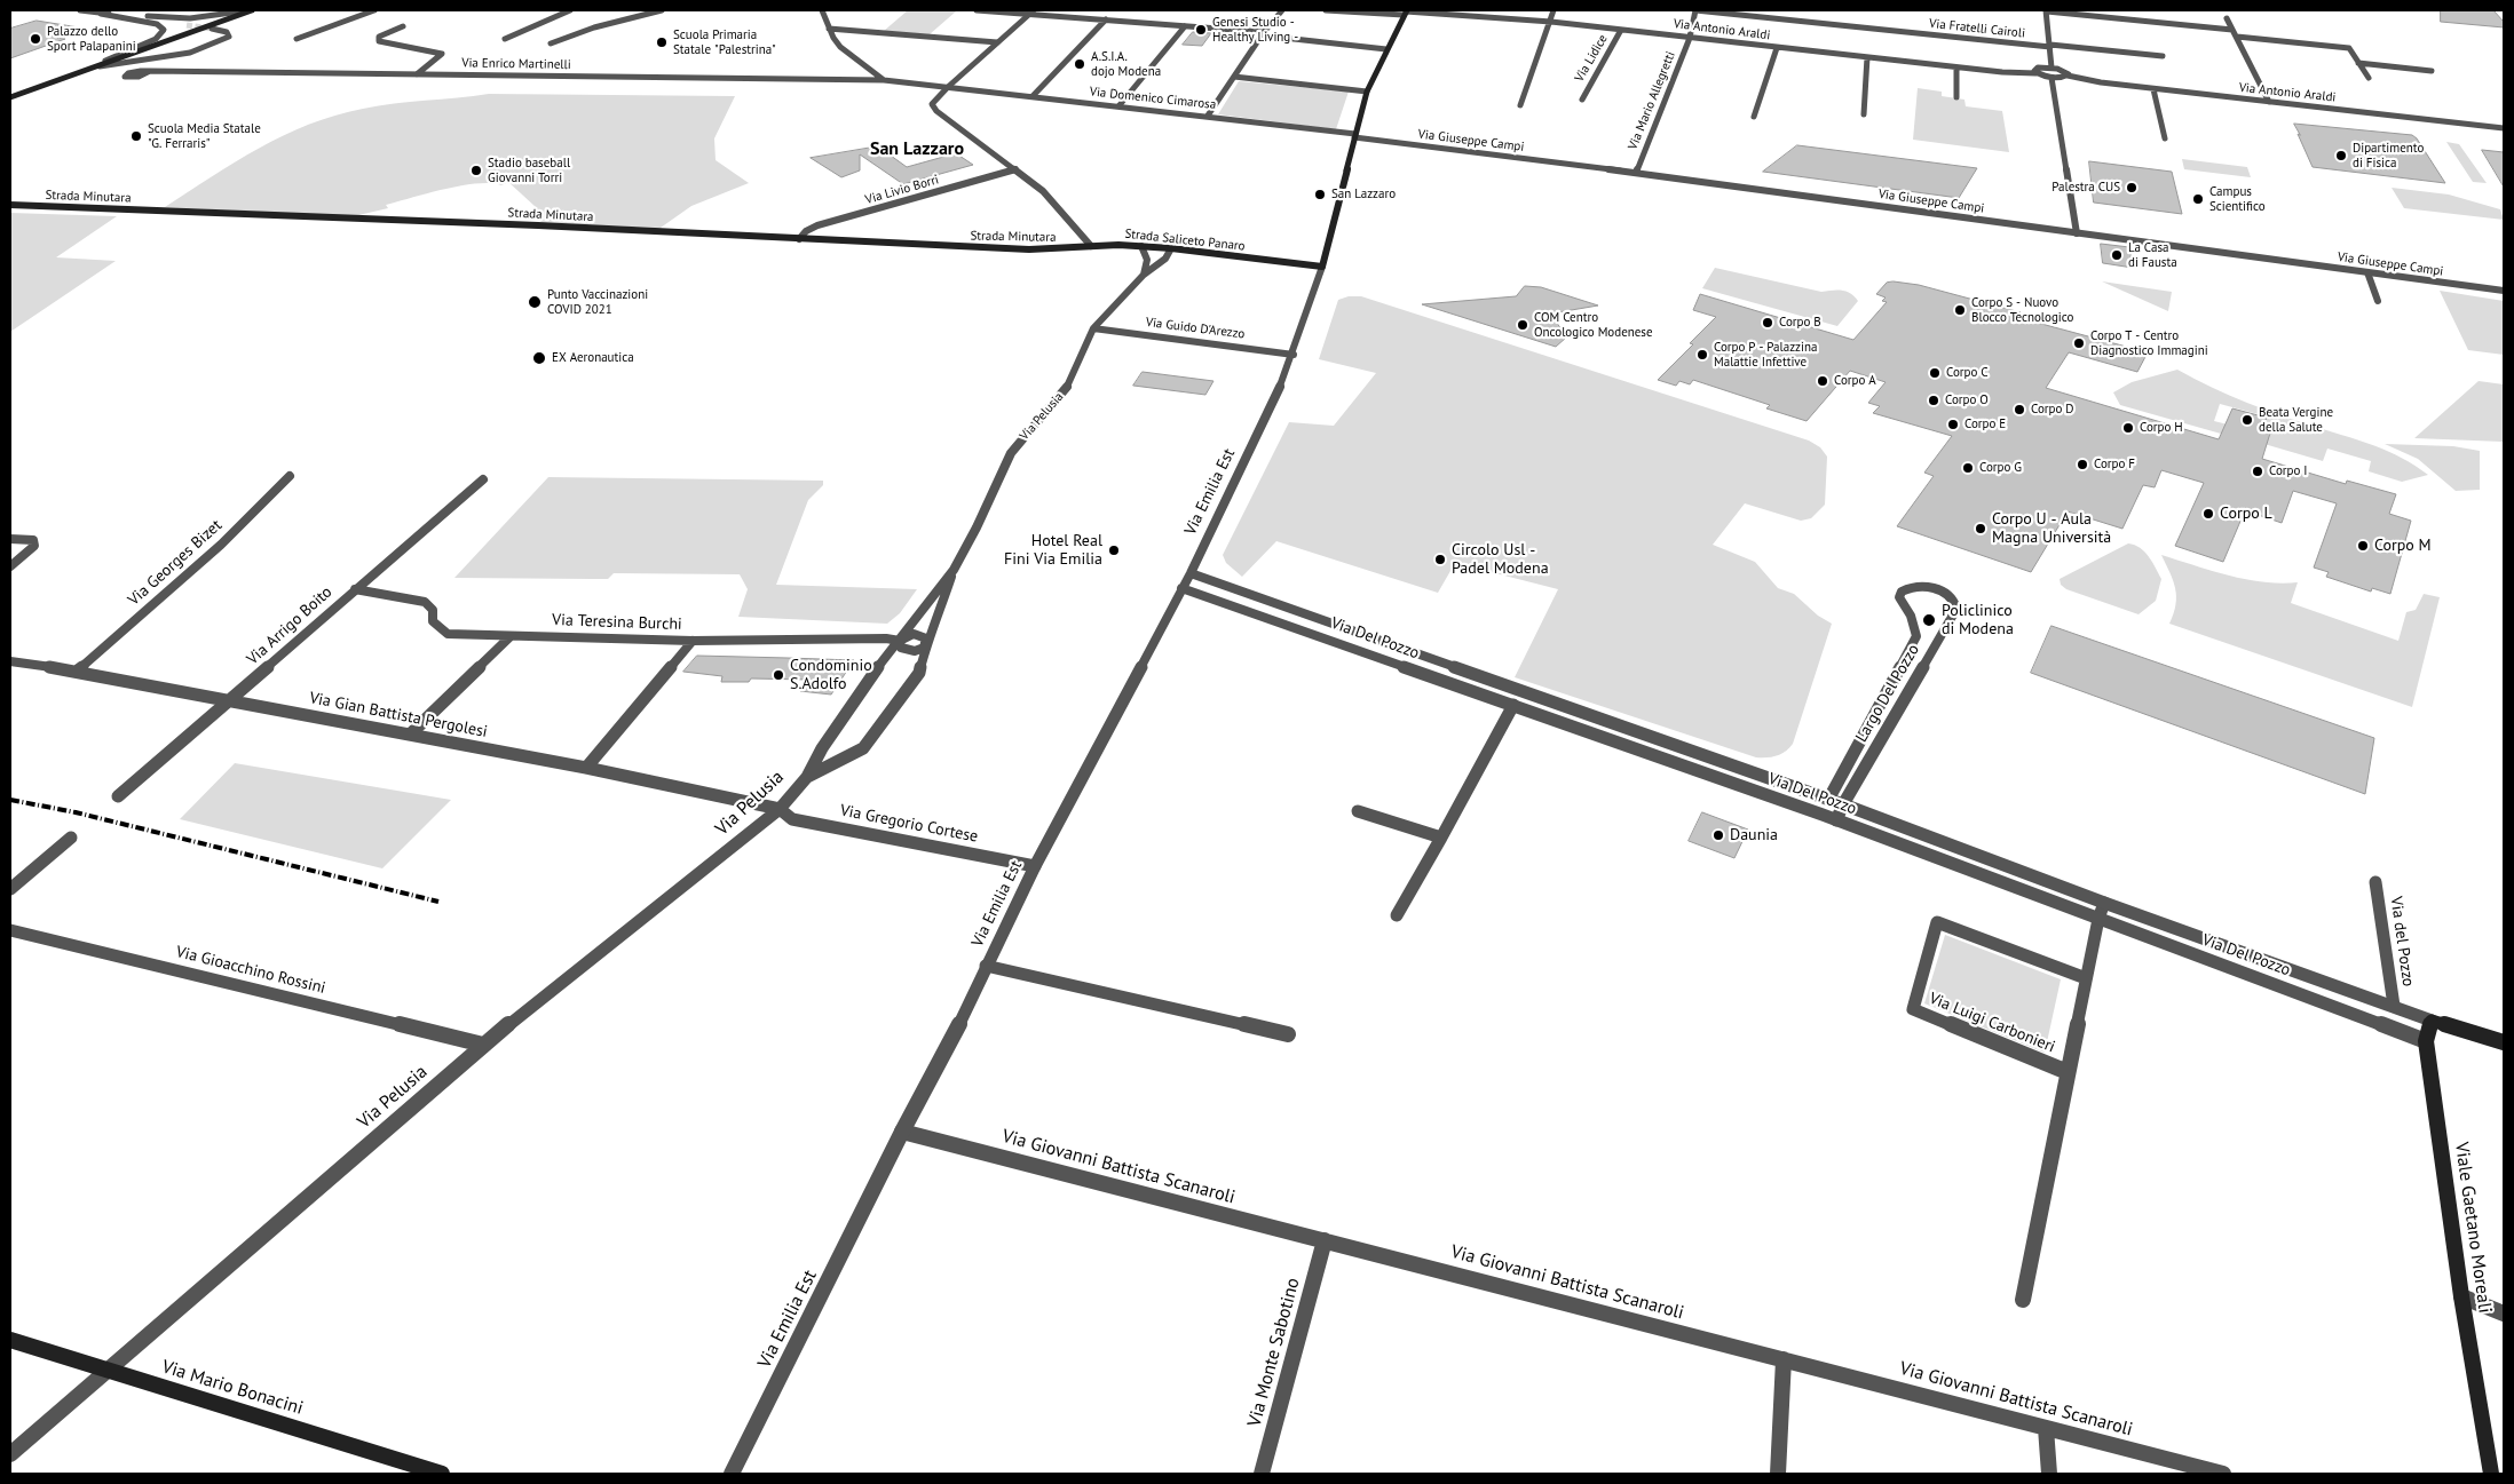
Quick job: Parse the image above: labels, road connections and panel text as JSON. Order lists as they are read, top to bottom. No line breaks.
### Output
{"streets":{"main road":["Strada Minutara","Strada Saliceto Panaro","Via Emilia Est","Viale Gaetano Moreali","Via Mario Bonacini"],"street":["Via Fratelli Cairoli","Via Antonio Araldi","Via Lidice","Via Enrico Martinelli","Via Domenico Cimarosa","Via Mario Allegretti","Via Giuseppe Campi","Via Livio Borri","Via Guido D'Arezzo","Via Pelusia","Via Georges Bizet","Via Teresina Burchi","Via Arrigo Boito","Via Del Pozzo","Largo Del Pozzo","Via Gian Battista Pergolesi","Via Gregorio Cortese","Via del Pozzo","Via Gioacchino Rossini","Via Luigi Carbonieri","Via Giovanni Battista Scanaroli","Via Monte Sabotino"]},"crossings":[["Via Fratelli Cairoli","Via Mario Allegretti"],["Via Antonio Araldi","Via Lidice"],["Via Antonio Araldi","Via Mario Allegretti"],["Via Antonio Araldi","Via Emilia Est"],["Via Domenico Cimarosa","Via Giuseppe Campi"],["Via Domenico Cimarosa","Via Emilia Est"],["Via Mario Allegretti","Via Giuseppe Campi"],["Via Giuseppe Campi","Via Emilia Est"],["Via Livio Borri","Strada Minutara"],["Strada Minutara","Strada Saliceto Panaro"],["Strada Saliceto Panaro","Via Pelusia"],["Strada Saliceto Panaro","Via Emilia Est"],["Via Guido D'Arezzo","Via Pelusia"],["Via Guido D'Arezzo","Via Emilia Est"],["Via Pelusia","Via Teresina Burchi"],["Via Pelusia","Via Gian Battista Pergolesi"],["Via Pelusia","Via Gregorio Cortese"],["Via Pelusia","Via Gioacchino Rossini"],["Via Pelusia","Via Mario Bonacini"],["Via Emilia Est","Via Del Pozzo"],["Via Emilia Est","Via Gregorio Cortese"],["Via Emilia Est","Via Giovanni Battista Scanaroli"],["Via Georges Bizet","Via Gian Battista Pergolesi"],["Via Teresina Burchi","Via Arrigo Boito"],["Via Arrigo Boito","Via Gian Battista Pergolesi"],["Via Del Pozzo","Largo Del Pozzo"],["Via Del Pozzo","Via del Pozzo"],["Via Del Pozzo","Via Luigi Carbonieri"],["Via Del Pozzo","Viale Gaetano Moreali"],["Largo Del Pozzo","Via del Pozzo"],["Via Gian Battista Pergolesi","Via Gregorio Cortese"],["Via Giovanni Battista Scanaroli","Via Monte Sabotino"]],"districts":["San Lazzaro"],"places":["Genesi Studio - Healthy Living -","Palazzo dello Sport Palapanini","Scuola Primaria Statale \"Palestrina\"","A.S.I.A. dojo Modena","Scuola Media Statale \"G. Ferraris\"","Dipartimento di Fisica","Stadio baseball Giovanni Torri","Palestra CUS","San Lazzaro","Campus Scientifico","La Casa di Fausta","Punto Vaccinazioni COVID 2021","Corpo S - Nuovo Blocco Tecnologico","Corpo B","COM Centro Oncologico Modenese","Corpo T - Centro Diagnostico Immagini","Corpo P - Palazzina Malattie Infettive","EX Aeronautica","Corpo C","Corpo A","Corpo O","Corpo D","Beata Vergine della Salute","Corpo E","Corpo H","Corpo F","Corpo G","Corpo I","Corpo L","Corpo U - Aula Magna Università","Corpo M","Hotel Real Fini Via Emilia","Circolo Usl - Padel Modena","Policlinico di Modena","Condominio S.Adolfo","Daunia"]}
